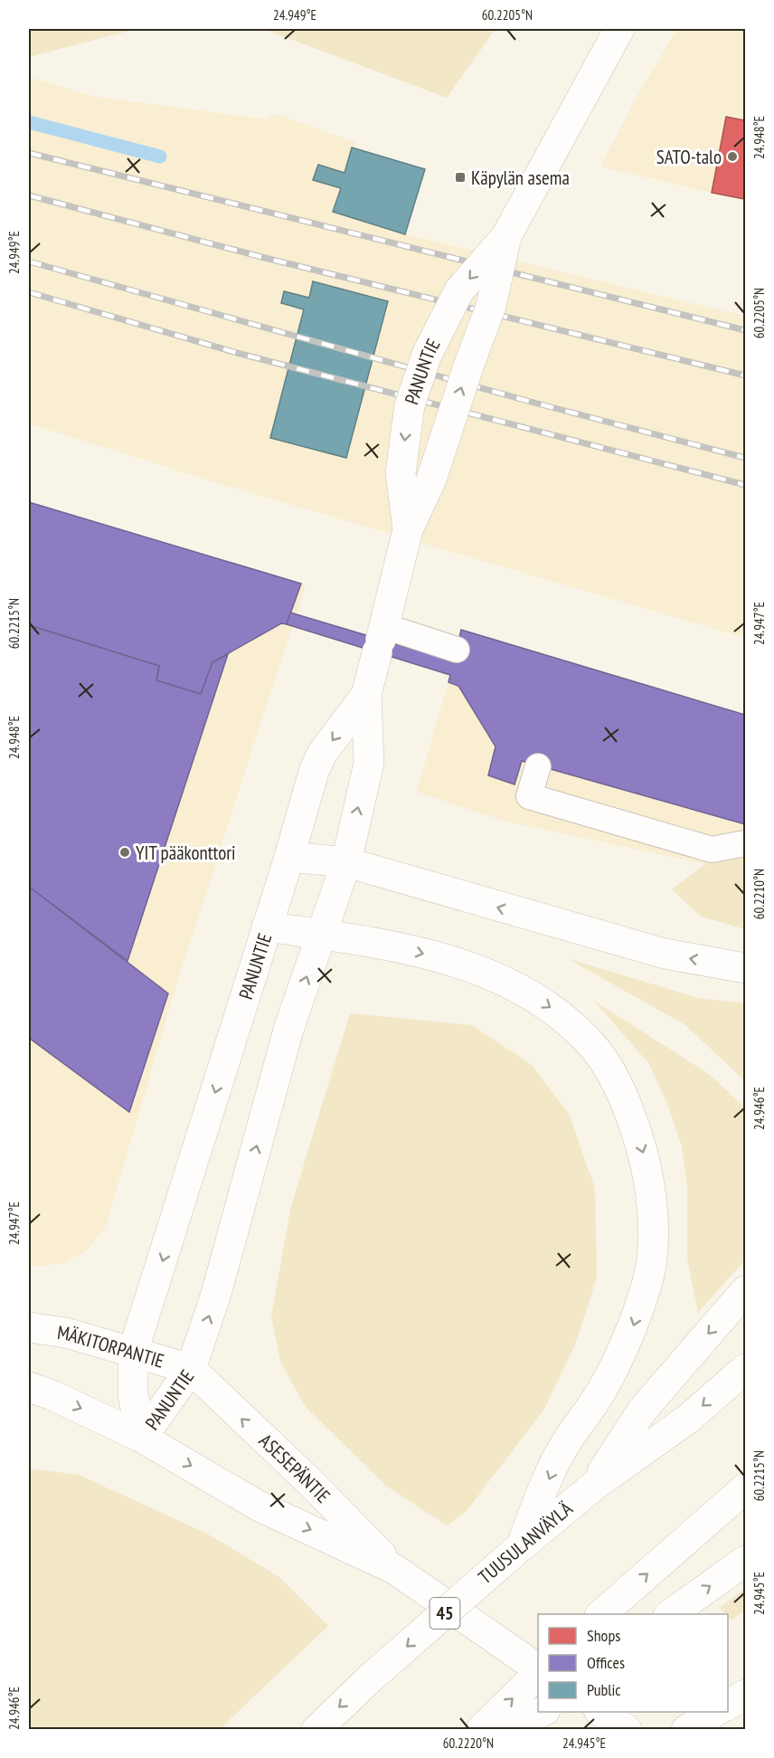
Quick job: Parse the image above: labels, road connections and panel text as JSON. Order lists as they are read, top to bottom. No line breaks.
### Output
{"streets":{"main road":["PANUNTIE","MÄKITORPANTIE","ASESEPÄNTIE","TUUSULANVÄYLÄ","45"]},"crossings":[["PANUNTIE","MÄKITORPANTIE"],["PANUNTIE","ASESEPÄNTIE"],["MÄKITORPANTIE","ASESEPÄNTIE"]],"places":{"other":["SATO-talo","YIT pääkonttori"],"transit":["Käpylän asema"]},"legend":["Shops","Offices","Public"],"coordinates":["24.949°E","60.2205°N","24.948°E","24.947°E","60.2215°N","60.2210°N","24.946°E","24.945°E","60.2220°N"]}
